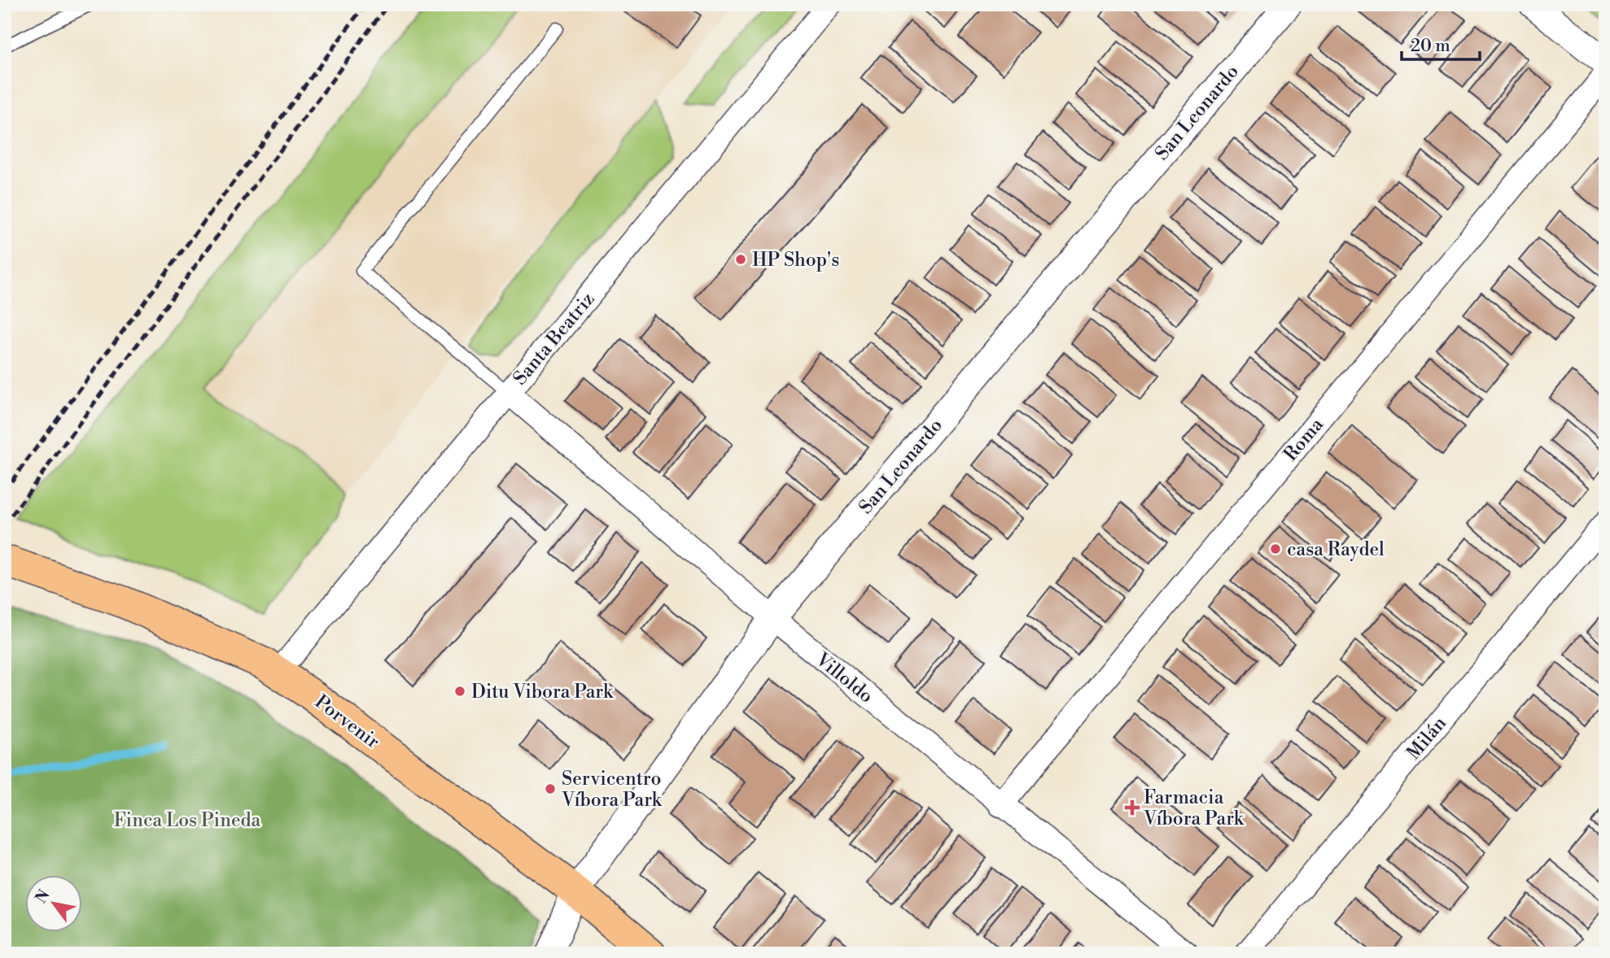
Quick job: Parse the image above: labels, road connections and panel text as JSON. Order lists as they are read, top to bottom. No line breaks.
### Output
{"streets":{"main road":["Porvenir"],"street":["San Leonardo","Santa Beatriz","Roma","Villoldo","Milán"]},"crossings":[["San Leonardo","Villoldo"],["San Leonardo","Porvenir"],["Santa Beatriz","Villoldo"],["Santa Beatriz","Porvenir"],["Roma","Villoldo"]],"parks":["Finca Los Pineda"],"places":{"other":["HP Shop's","casa Raydel","Ditu Vibora Park","Servicentro Víbora Park"],"health":["Farmacia Víbora Park"]},"scale_bar":"20 m","north":"top left"}
